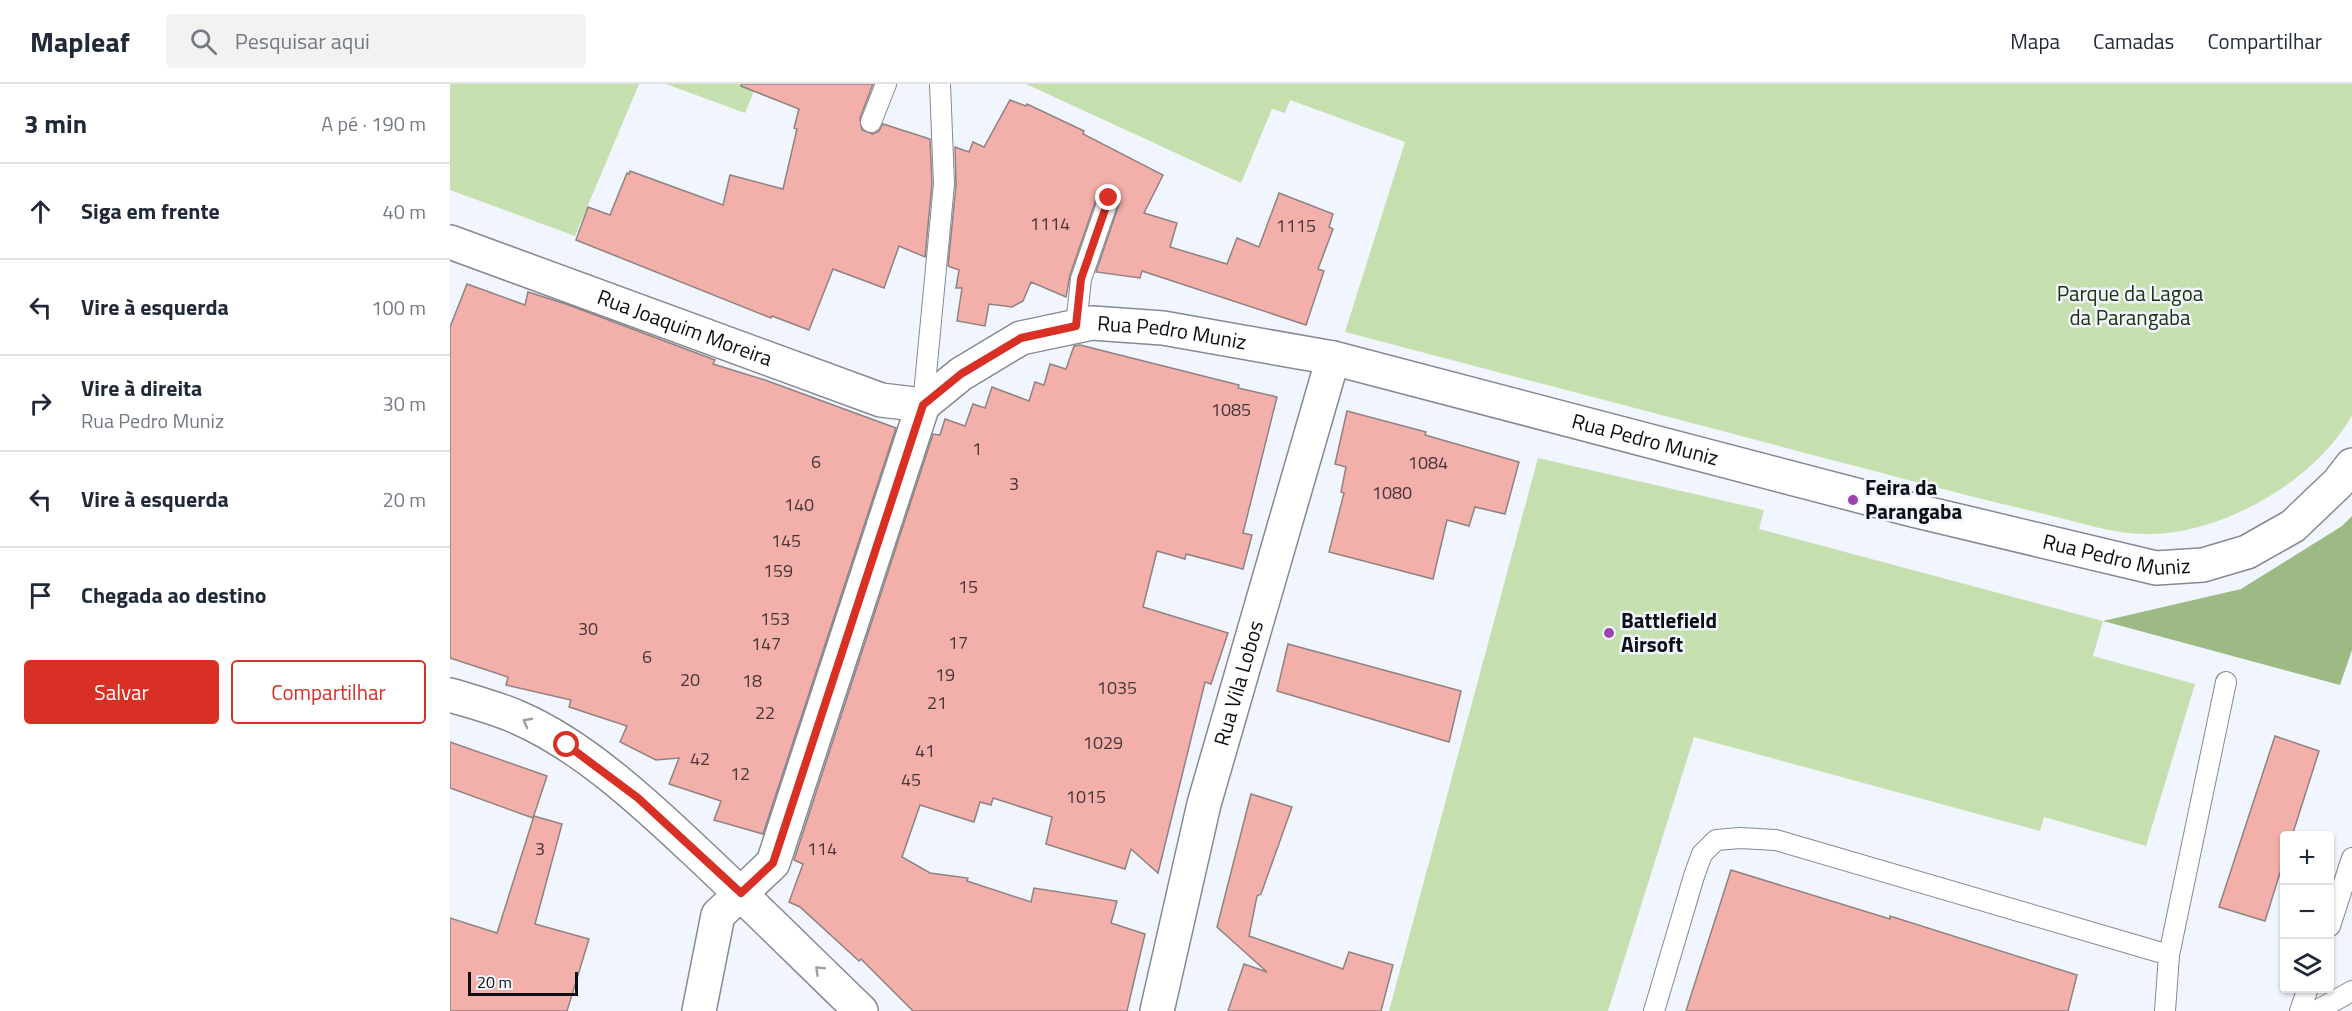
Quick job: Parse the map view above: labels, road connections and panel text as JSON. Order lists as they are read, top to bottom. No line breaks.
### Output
{"streets":{"street":["Rua Joaquim Moreira","Rua Pedro Muniz","Rua Vila Lobos"]},"crossings":[["Rua Joaquim Moreira","Rua Pedro Muniz"],["Rua Pedro Muniz","Rua Vila Lobos"]],"parks":["Parque da Lagoa da Parangaba"],"places":["Feira da Parangaba","Battlefield Airsoft"],"house_numbers":["1114","1115","1085","1","6","1084","3","1080","140","145","159","15","153","30","17","147","6","19","20","18","1035","21","22","1029","41","42","12","45","1015","3","114"],"scale_bar":"20 m","page":{"header":"Mapleaf","search":"Pesquisar aqui","nav":["Mapa","Camadas","Compartilhar"],"heading":["3 min","A pé · 190 m"],"list":[["Siga em frente","40 m"],["Vire à esquerda","100 m"],["Vire à direita","Rua Pedro Muniz","30 m"],["Vire à esquerda","20 m"],"Chegada ao destino"],"buttons":["Salvar","Compartilhar"],"map_buttons":["+","−"],"scale":"20 m"}}
